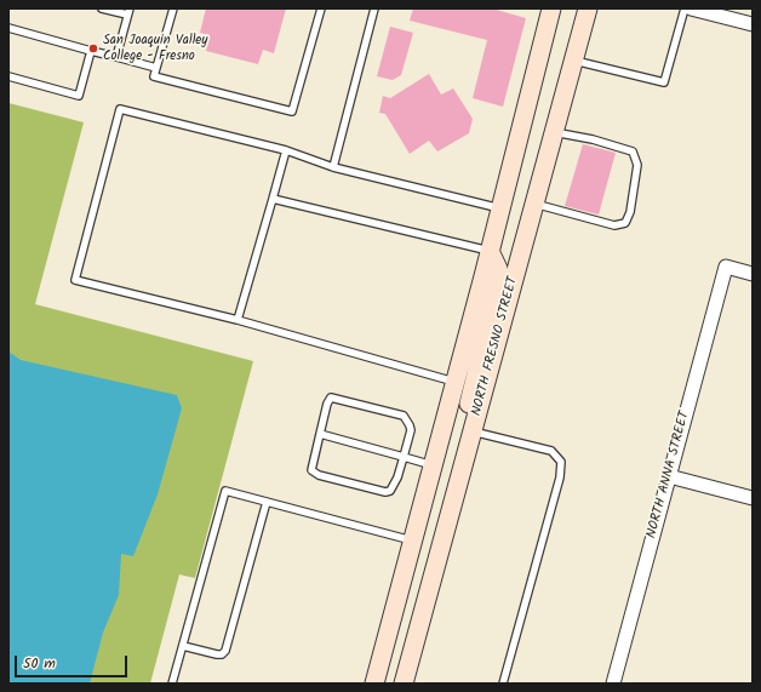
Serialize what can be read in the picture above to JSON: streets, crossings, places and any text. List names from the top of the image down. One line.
{"streets":{"main road":["NORTH FRESNO STREET"],"street":["NORTH ANNA STREET"]},"places":["San Joaquin Valley College - Fresno"],"scale_bar":"50 m"}
